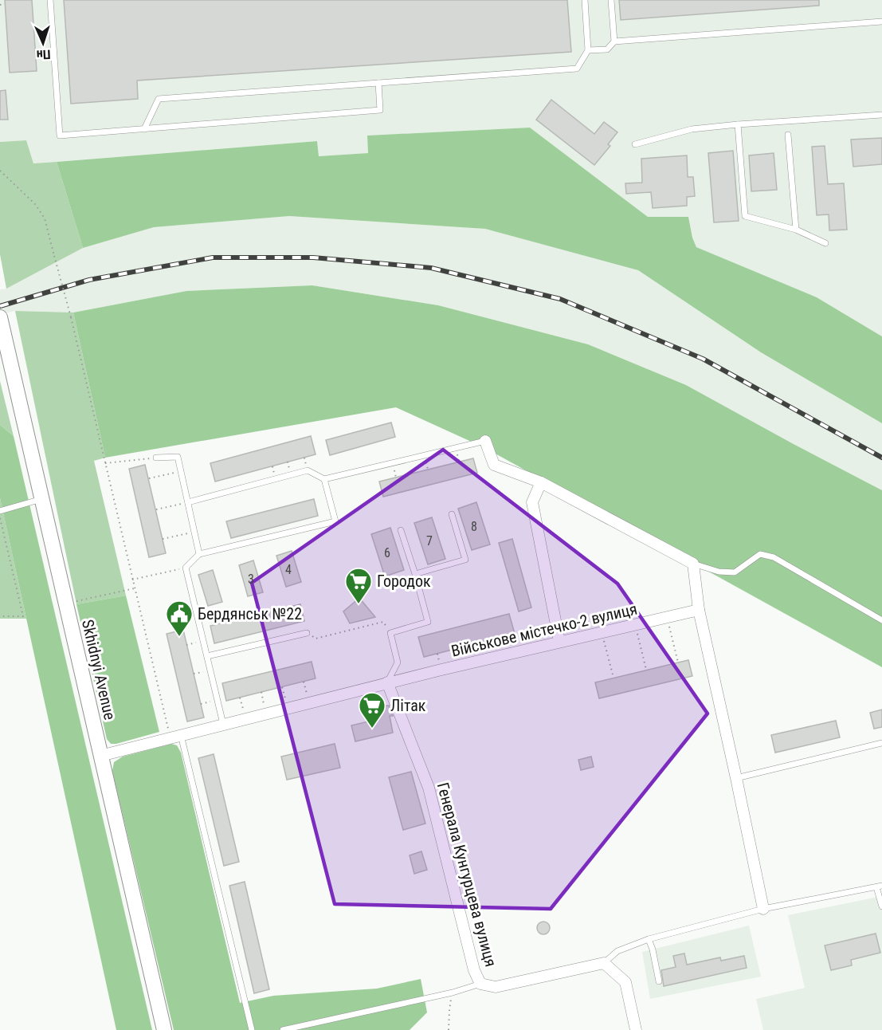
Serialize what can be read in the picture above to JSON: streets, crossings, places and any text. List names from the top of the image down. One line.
{"streets":{"main road":["Skhidnyi Avenue"],"street":["Військове містечко-2 вулиця","Генерала Кунгурцева вулиця"]},"crossings":[["Військове містечко-2 вулиця","Skhidnyi Avenue"],["Військове містечко-2 вулиця","Генерала Кунгурцева вулиця"]],"places":{"supermarket":["Городок","Літак"],"public building":["Бердянськ №22"]},"house_numbers":["8","7","6","4","3"],"north":"bottom"}
